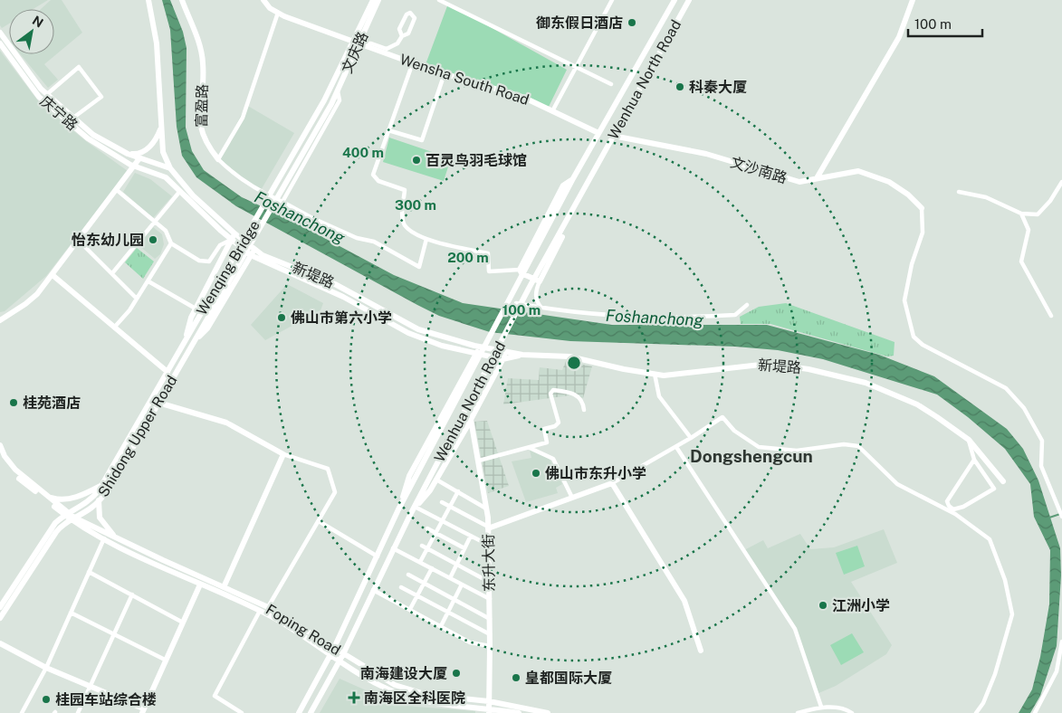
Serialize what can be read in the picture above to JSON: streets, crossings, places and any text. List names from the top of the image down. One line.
{"streets":{"main road":["文庆路","Wensha South Road","Wenhua North Road","富盈路","庆宁路","文沙南路","Wenqing Bridge","新堤路","Shidong Upper Road","东升大街","Foping Road"]},"crossings":[["文庆路","Wensha South Road"],["文庆路","Wenqing Bridge"],["Wensha South Road","Wenhua North Road"],["Wensha South Road","Wenqing Bridge"],["Wenhua North Road","文沙南路"],["Wenhua North Road","Foping Road"],["庆宁路","新堤路"],["Wenqing Bridge","Shidong Upper Road"],["Shidong Upper Road","Foping Road"],["东升大街","Foping Road"]],"districts":["Dongshengcun"],"water":["Foshanchong"],"places":{"other":["御东假日酒店","科秦大厦","百灵鸟羽毛球馆","怡东幼儿园","佛山市第六小学","桂苑酒店","佛山市东升小学","江洲小学","南海建设大厦","皇都国际大厦","桂园车站综合楼"],"health":["南海区全科医院"]},"scale_bar":"100 m","north":"top right","rings":["400 m","300 m","200 m","100 m"]}
